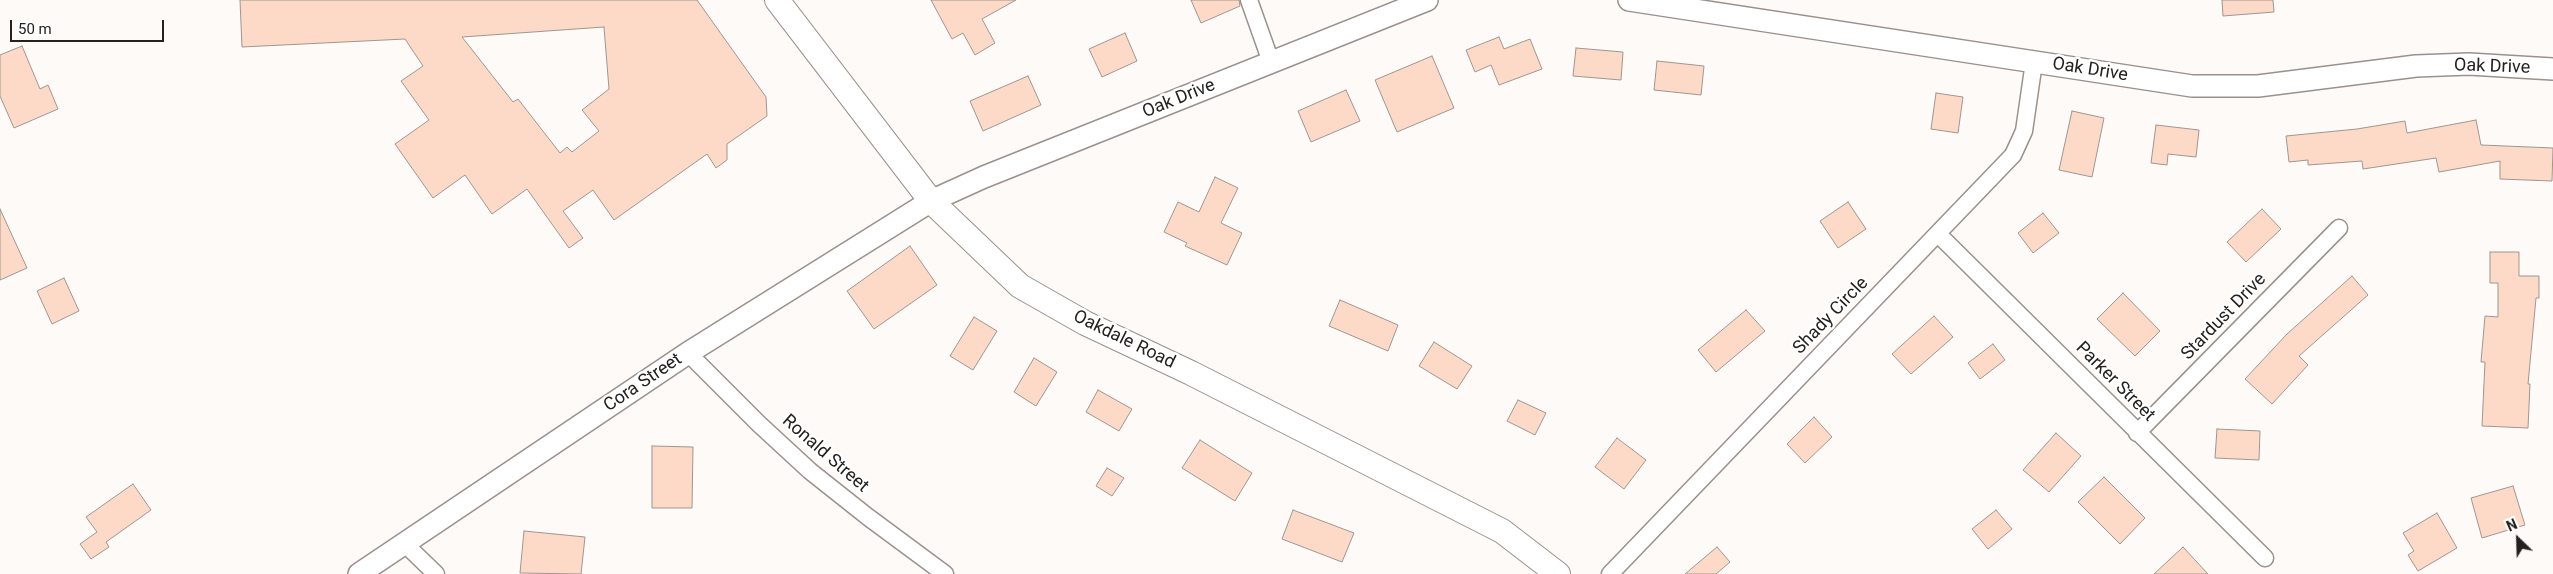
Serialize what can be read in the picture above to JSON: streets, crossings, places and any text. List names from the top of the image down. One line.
{"streets":{"main road":["Oakdale Road"],"street":["Oak Drive","Shady Circle","Stardust Drive","Parker Street","Cora Street","Ronald Street"]},"crossings":[["Oak Drive","Shady Circle"],["Oak Drive","Oakdale Road"],["Oak Drive","Cora Street"],["Shady Circle","Parker Street"],["Stardust Drive","Parker Street"],["Oakdale Road","Cora Street"],["Cora Street","Ronald Street"]],"scale_bar":"50 m","north":"top left"}
